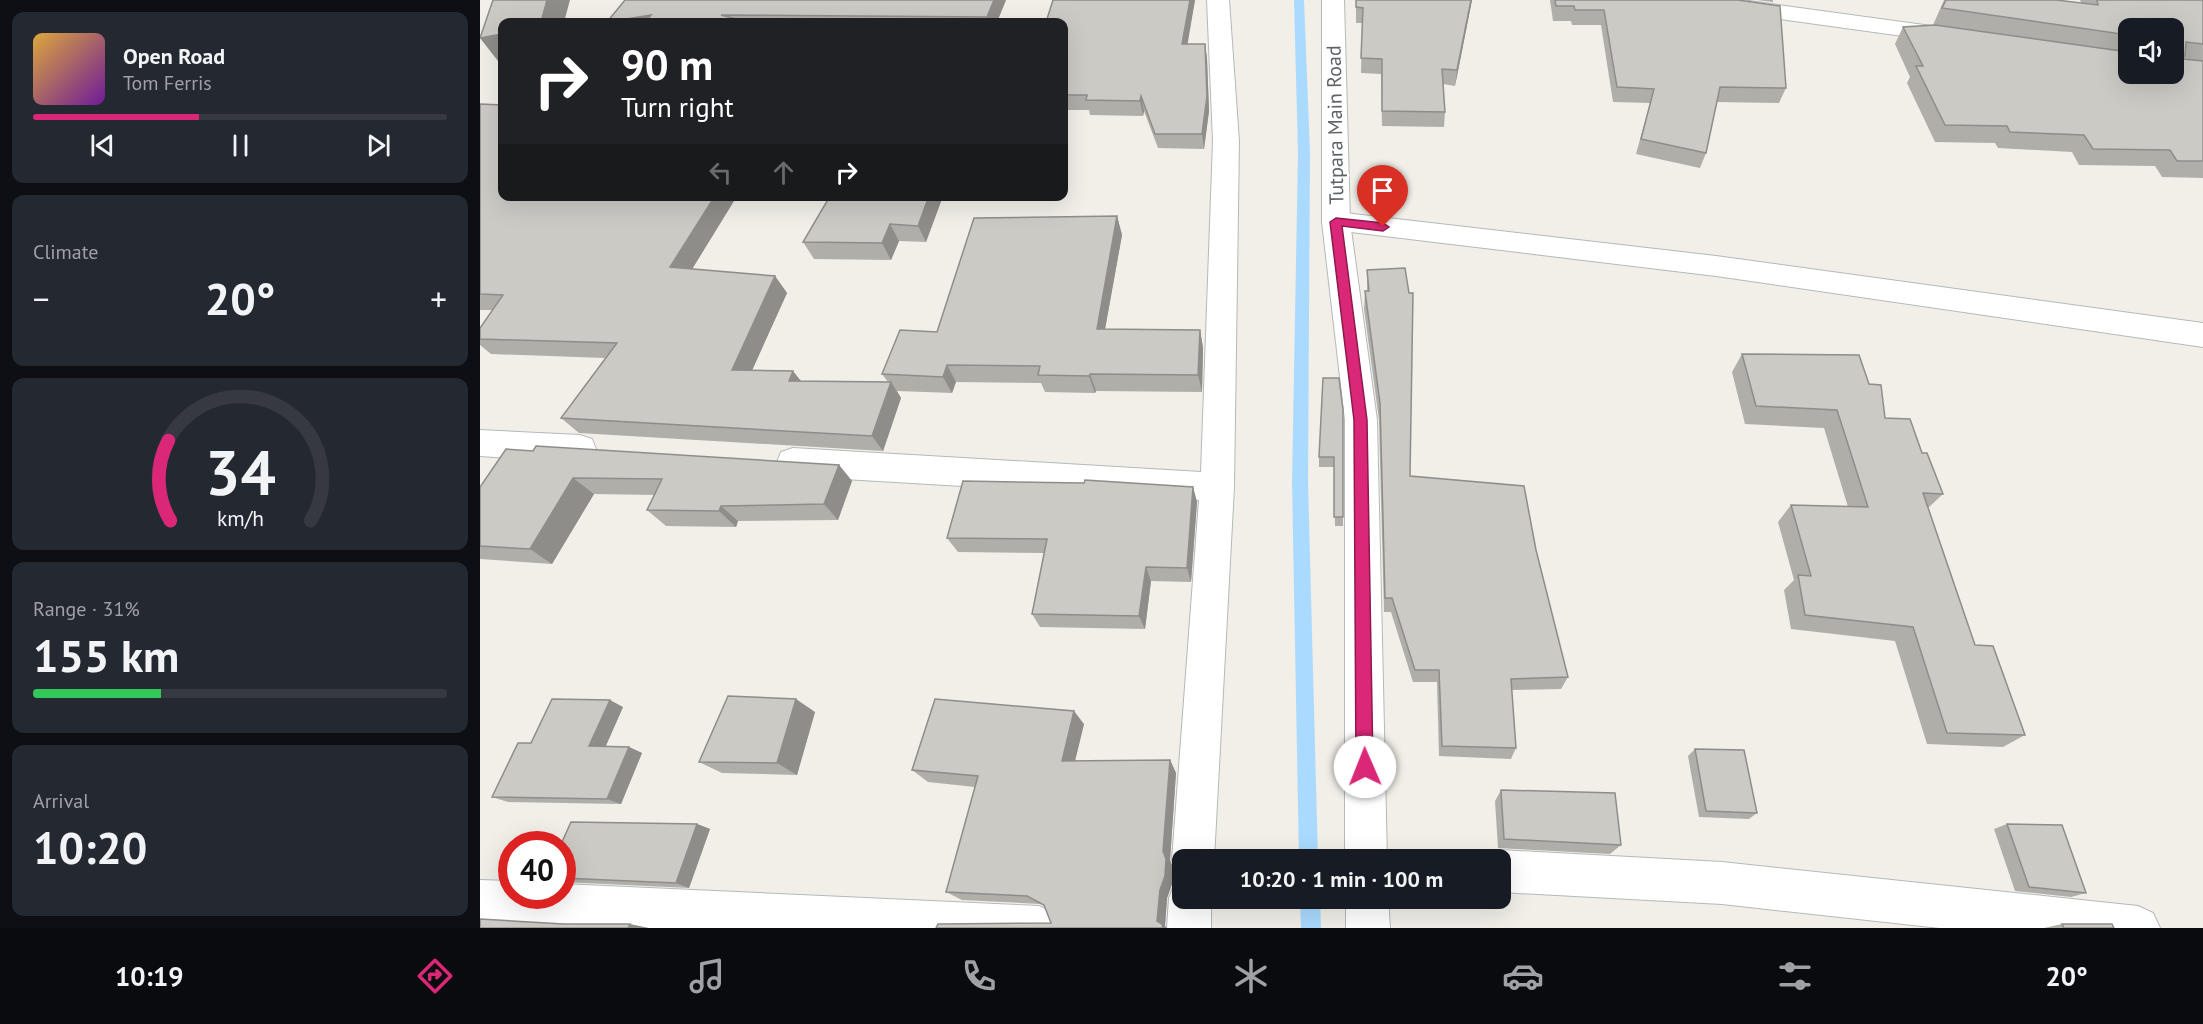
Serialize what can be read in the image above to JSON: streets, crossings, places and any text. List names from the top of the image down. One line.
{"streets":{"street":["Tutpara Main Road"]},"page":{"turn":["90 m","Turn right"],"song":["Open Road","Tom Ferris"],"tile":["Climate",["Range · 31%","155 km"],["Arrival","10:20"]],"heat":["−","20°","+"],"limit":"40","trip":"10:20 · 1 min · 100 m","tabs":["10:19","20°"],"gauge":["34","km/h"]}}
